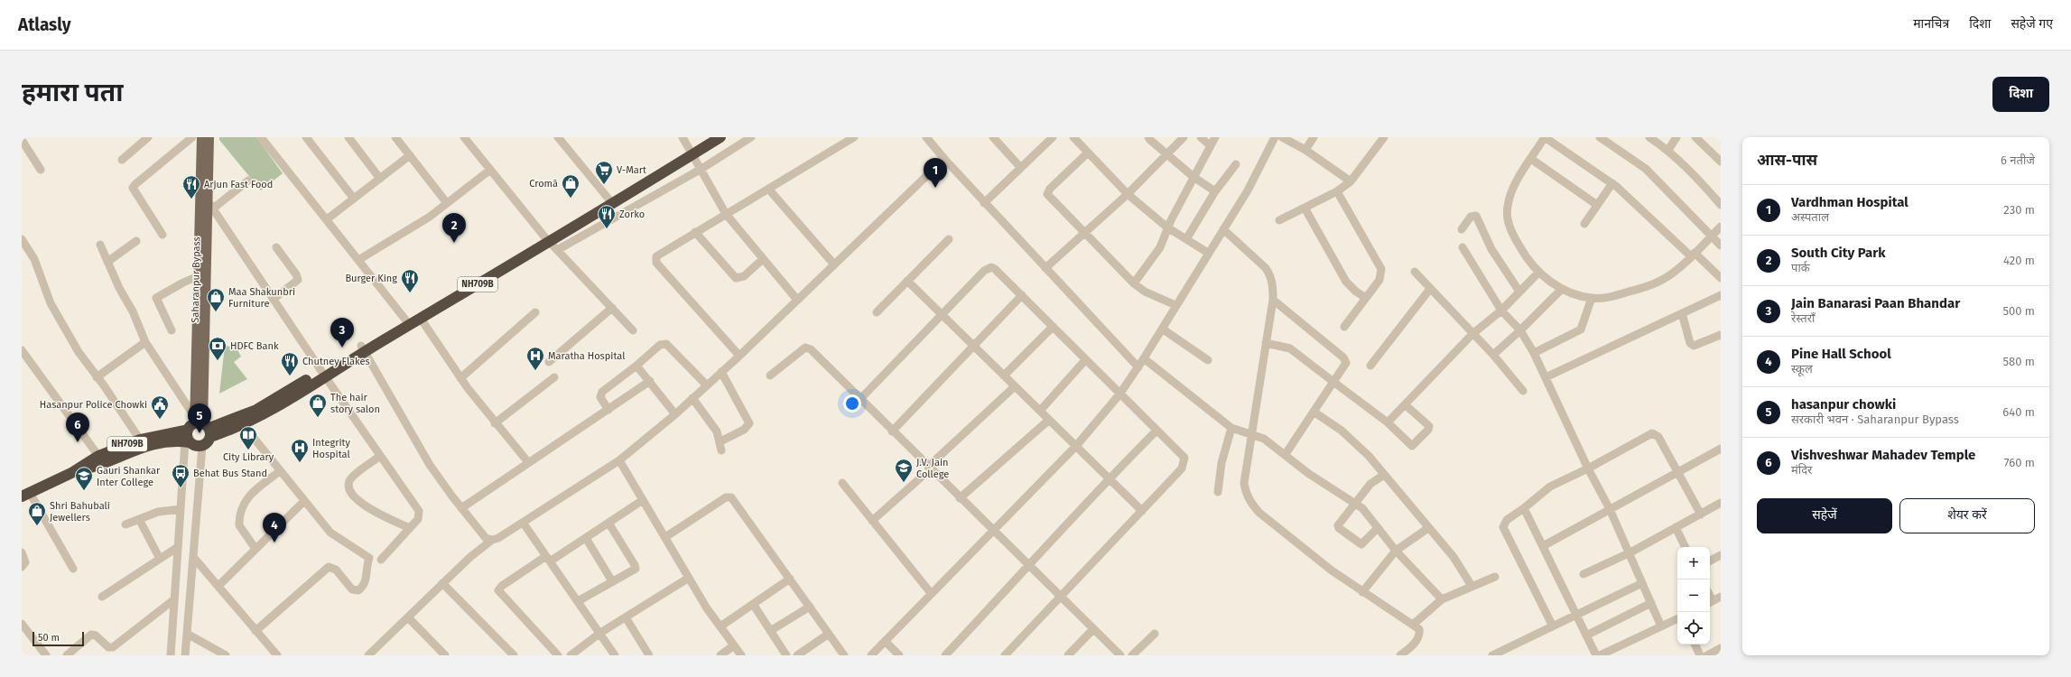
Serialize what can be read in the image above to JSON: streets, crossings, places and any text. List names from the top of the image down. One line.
{"streets":{"highway":["NH709B"],"main road":["Saharanpur Bypass"]},"crossings":[["Saharanpur Bypass","NH709B"]],"places":{"supermarket":["V-Mart"],"shop":["Cromā","Maa Shakunbri Furniture","The hair story salon","Shri Bahubali Jewellers"],"restaurant":["Arjun Fast Food","Zorko","Burger King","Chutney Flakes"],"bank":["HDFC Bank"],"hospital":["Maratha Hospital","Integrity Hospital"],"public building":["Hasanpur Police Chowki"],"library":["City Library"],"school or university":["J.V. Jain College","Gauri Shankar Inter College"],"bus stop":["Behat Bus Stand"]},"scale_bar":"50 m","page":{"header":"Atlasly","nav":["मानचित्र","दिशा","सहेजे गए"],"buttons":["दिशा",["सहेजें","शेयर करें"]],"title":"हमारा पता","heading":["आस-पास","6 नतीजे"],"pins":["1","2","3","5","6","4"],"list":[{"mark":"1","name":"Vardhman Hospital","note":"अस्पताल","value":"230 m"},{"mark":"2","name":"South City Park","note":"पार्क","value":"420 m"},{"mark":"3","name":"Jain Banarasi Paan Bhandar","note":"रेस्तराँ","value":"500 m"},{"mark":"4","name":"Pine Hall School","note":"स्कूल","value":"580 m"},{"mark":"5","name":"hasanpur chowki","note":"सरकारी भवन · Saharanpur Bypass","value":"640 m"},{"mark":"6","name":"Vishveshwar Mahadev Temple","note":"मंदिर","value":"760 m"}],"map_buttons":["+","−"],"scale":"50 m"}}
